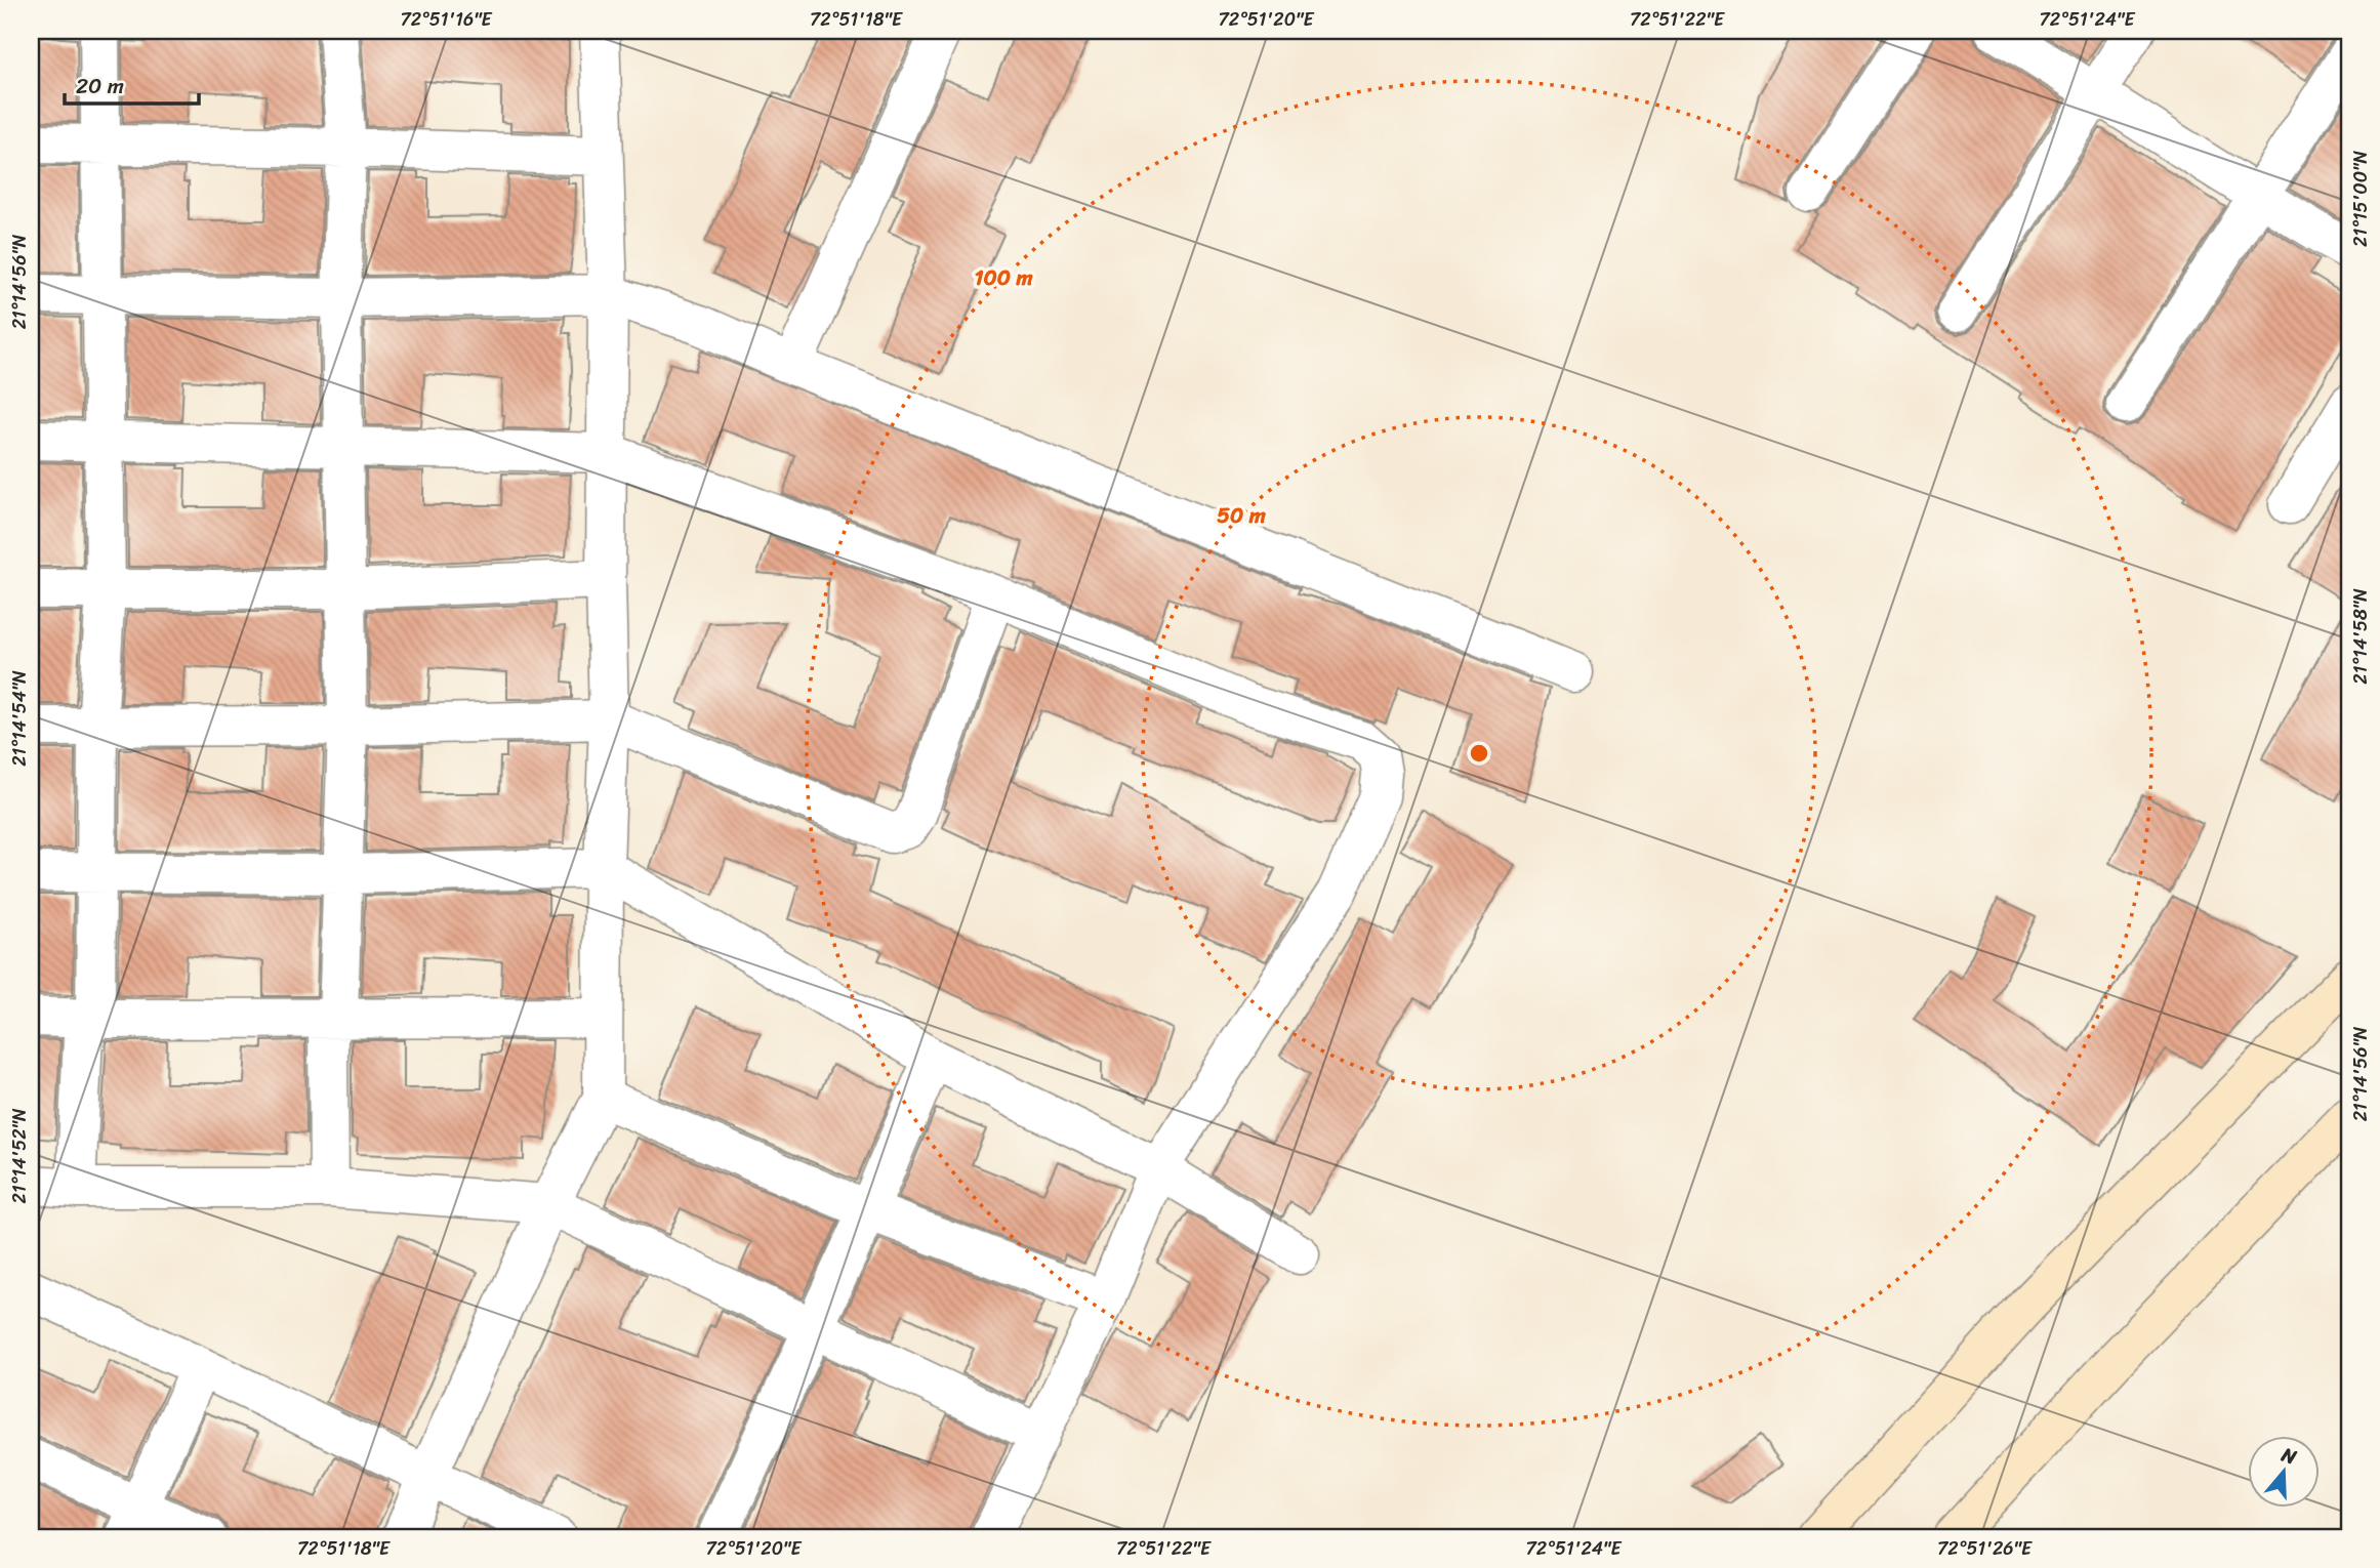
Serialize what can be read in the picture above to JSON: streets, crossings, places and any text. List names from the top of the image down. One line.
{"scale_bar":"20 m","north":"top","coordinates":["72°51'16\"E","72°51'18\"E","72°51'20\"E","72°51'22\"E","72°51'24\"E","21°15'00\"N","21°14'56\"N","21°14'58\"N","21°14'54\"N","21°14'52\"N","72°51'26\"E"],"rings":["100 m","50 m"]}
